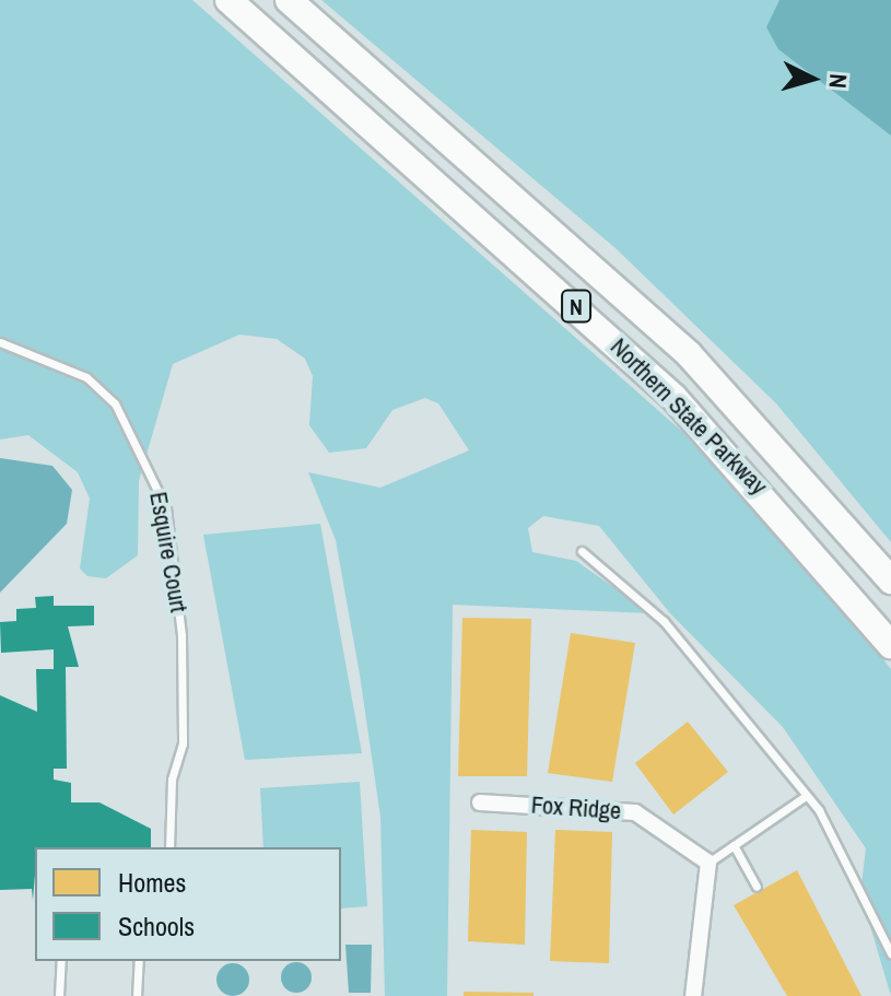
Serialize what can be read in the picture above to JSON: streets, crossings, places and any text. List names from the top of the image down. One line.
{"streets":{"highway":["N","Northern State Parkway"],"street":["Fox Ridge"],"lane":["Esquire Court"]},"legend":["Homes","Schools"],"north":"right"}
